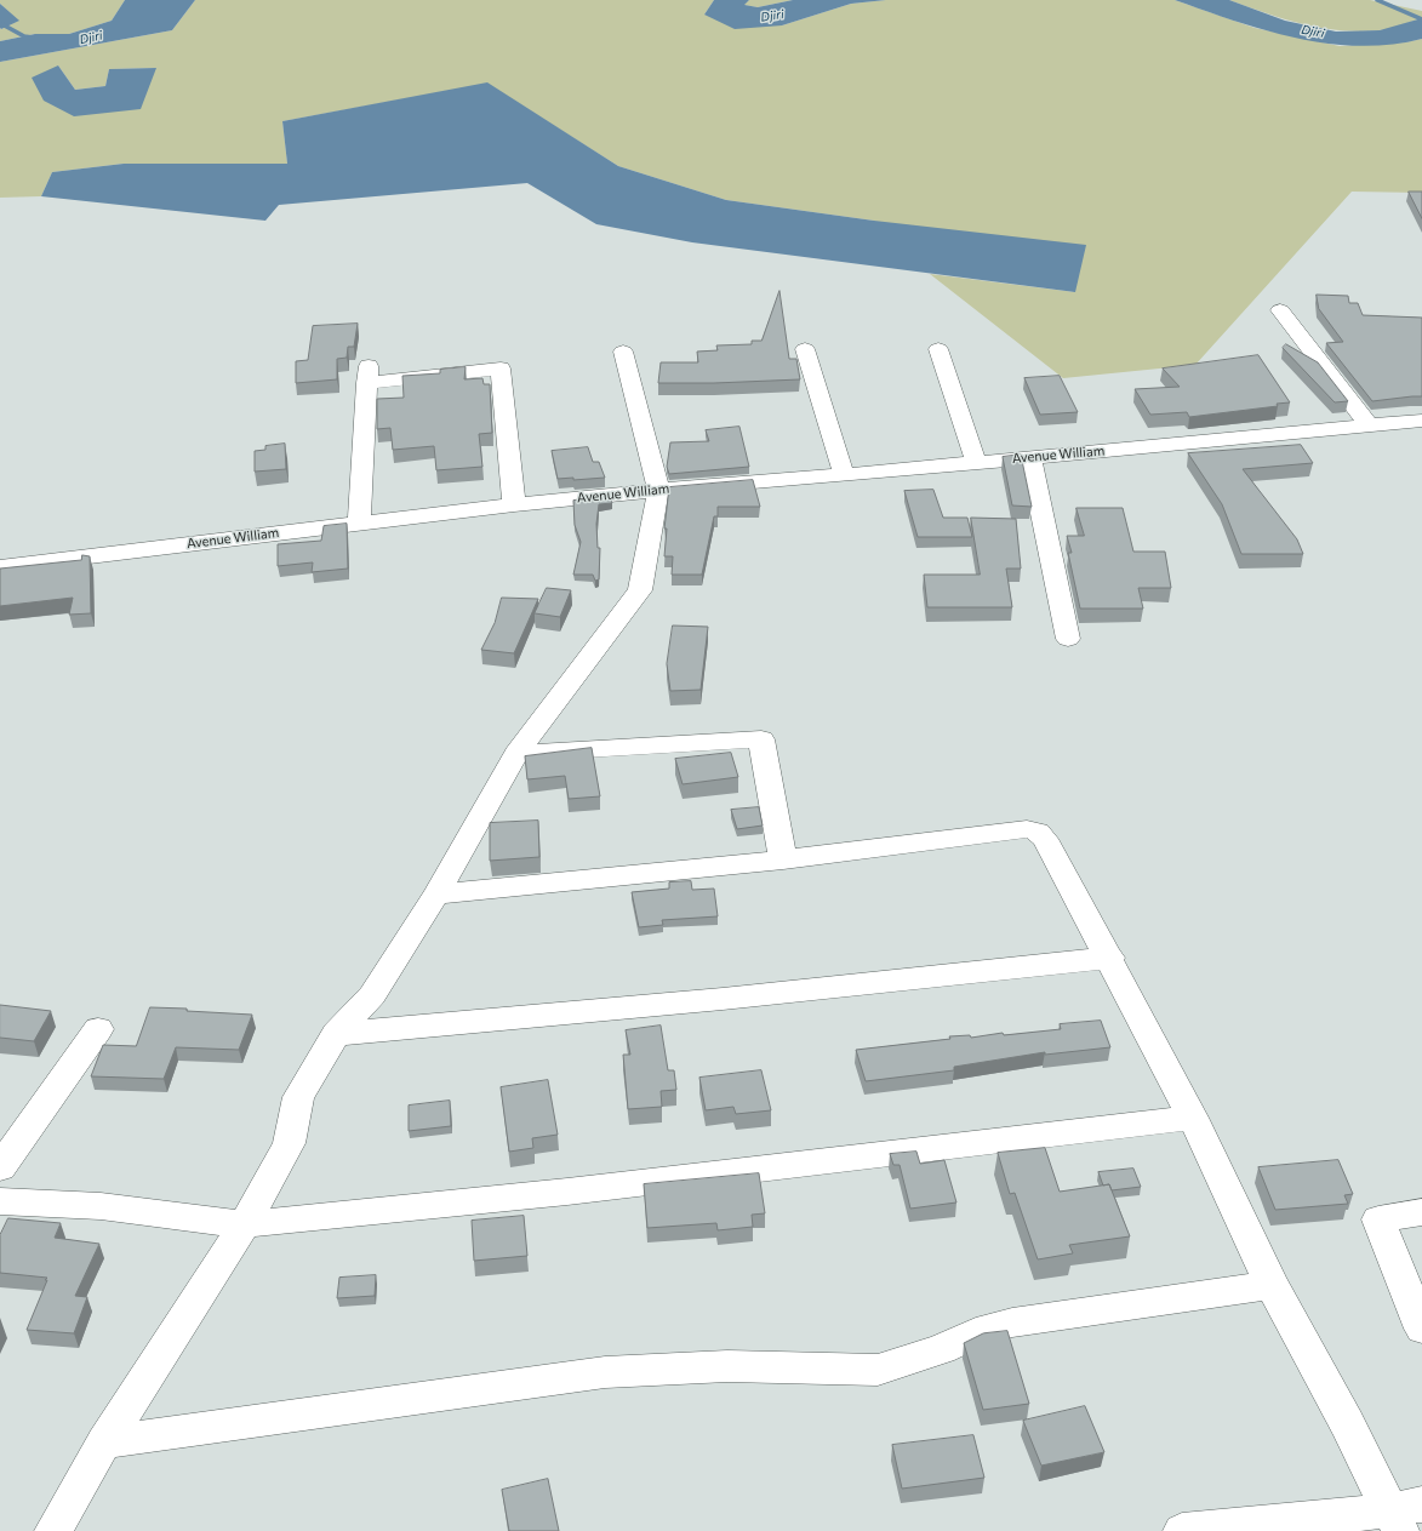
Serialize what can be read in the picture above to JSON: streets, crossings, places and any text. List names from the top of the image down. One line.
{"streets":{"street":["Avenue William"]},"water":["Djiri"]}
